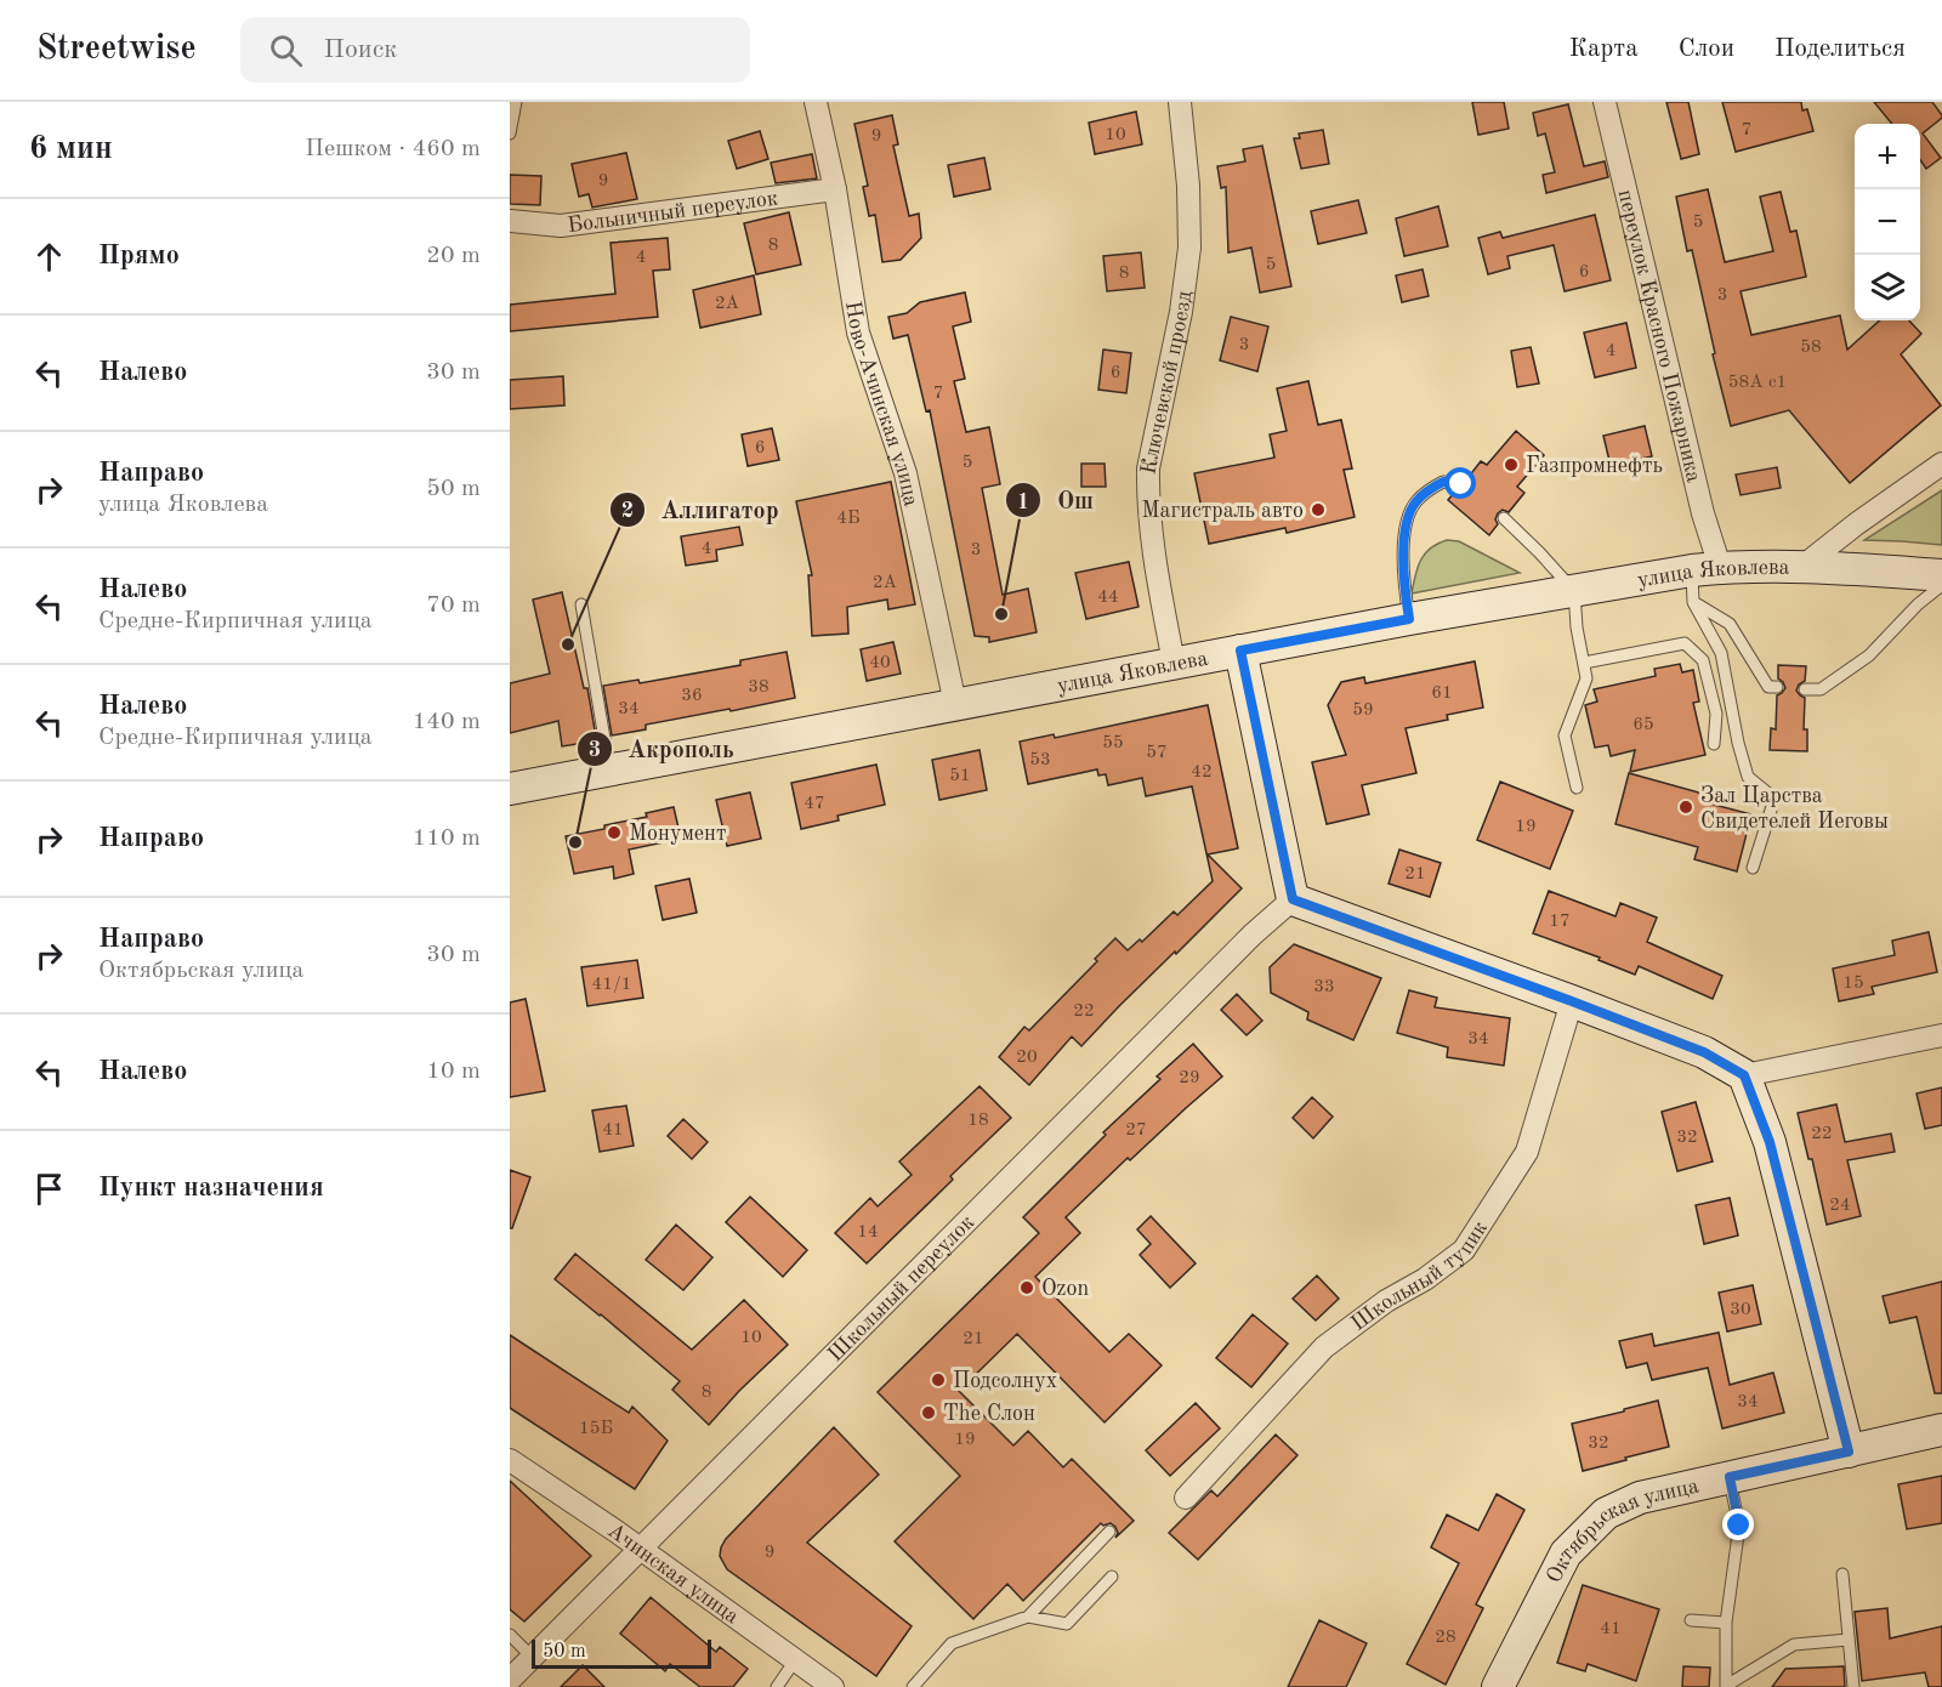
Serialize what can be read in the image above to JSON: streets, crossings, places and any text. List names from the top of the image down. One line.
{"streets":{"street":["Больничный переулок","переулок Красного Пожарника","Ключевской проезд","Ново-Ачинская улица","улица Яковлева","Школьный тупик","Школьный переулок","Октябрьская улица","Ачинская улица"]},"crossings":[["Больничный переулок","Ново-Ачинская улица"],["переулок Красного Пожарника","улица Яковлева"],["Ключевской проезд","улица Яковлева"],["Ново-Ачинская улица","улица Яковлева"],["Школьный переулок","Ачинская улица"]],"places":["Газпромнефть","Магистраль авто","Ош","Аллигатор","Зал Царства Свидетелей Иеговы","Монумент","Акрополь","Ozon","Подсолнух","The Слон"],"house_numbers":["7","10","9","9","5","8","4","5","6","8","3","2А","3","58","4","6","58А с1","7","6","5","4Б","4","3","2А","44","40","38","61","36","34","59","65","55","57","53","42","51","47","19","21","17","15","41/1","33","22","34","20","29","18","41","27","22","32","24","14","30","10","21","8","34","15Б","19","32","9","41","28"],"scale_bar":"50 m","page":{"header":"Streetwise","search":"Поиск","nav":["Карта","Слои","Поделиться"],"heading":["6 мин","Пешком · 460 m"],"map_buttons":["+","−"],"list":[["Прямо","20 m"],["Налево","30 m"],["Направо","улица Яковлева","50 m"],["Налево","Средне-Кирпичная улица","70 m"],["Налево","Средне-Кирпичная улица","140 m"],["Направо","110 m"],["Направо","Октябрьская улица","30 m"],["Налево","10 m"],"Пункт назначения"],"scale":"50 m"}}
